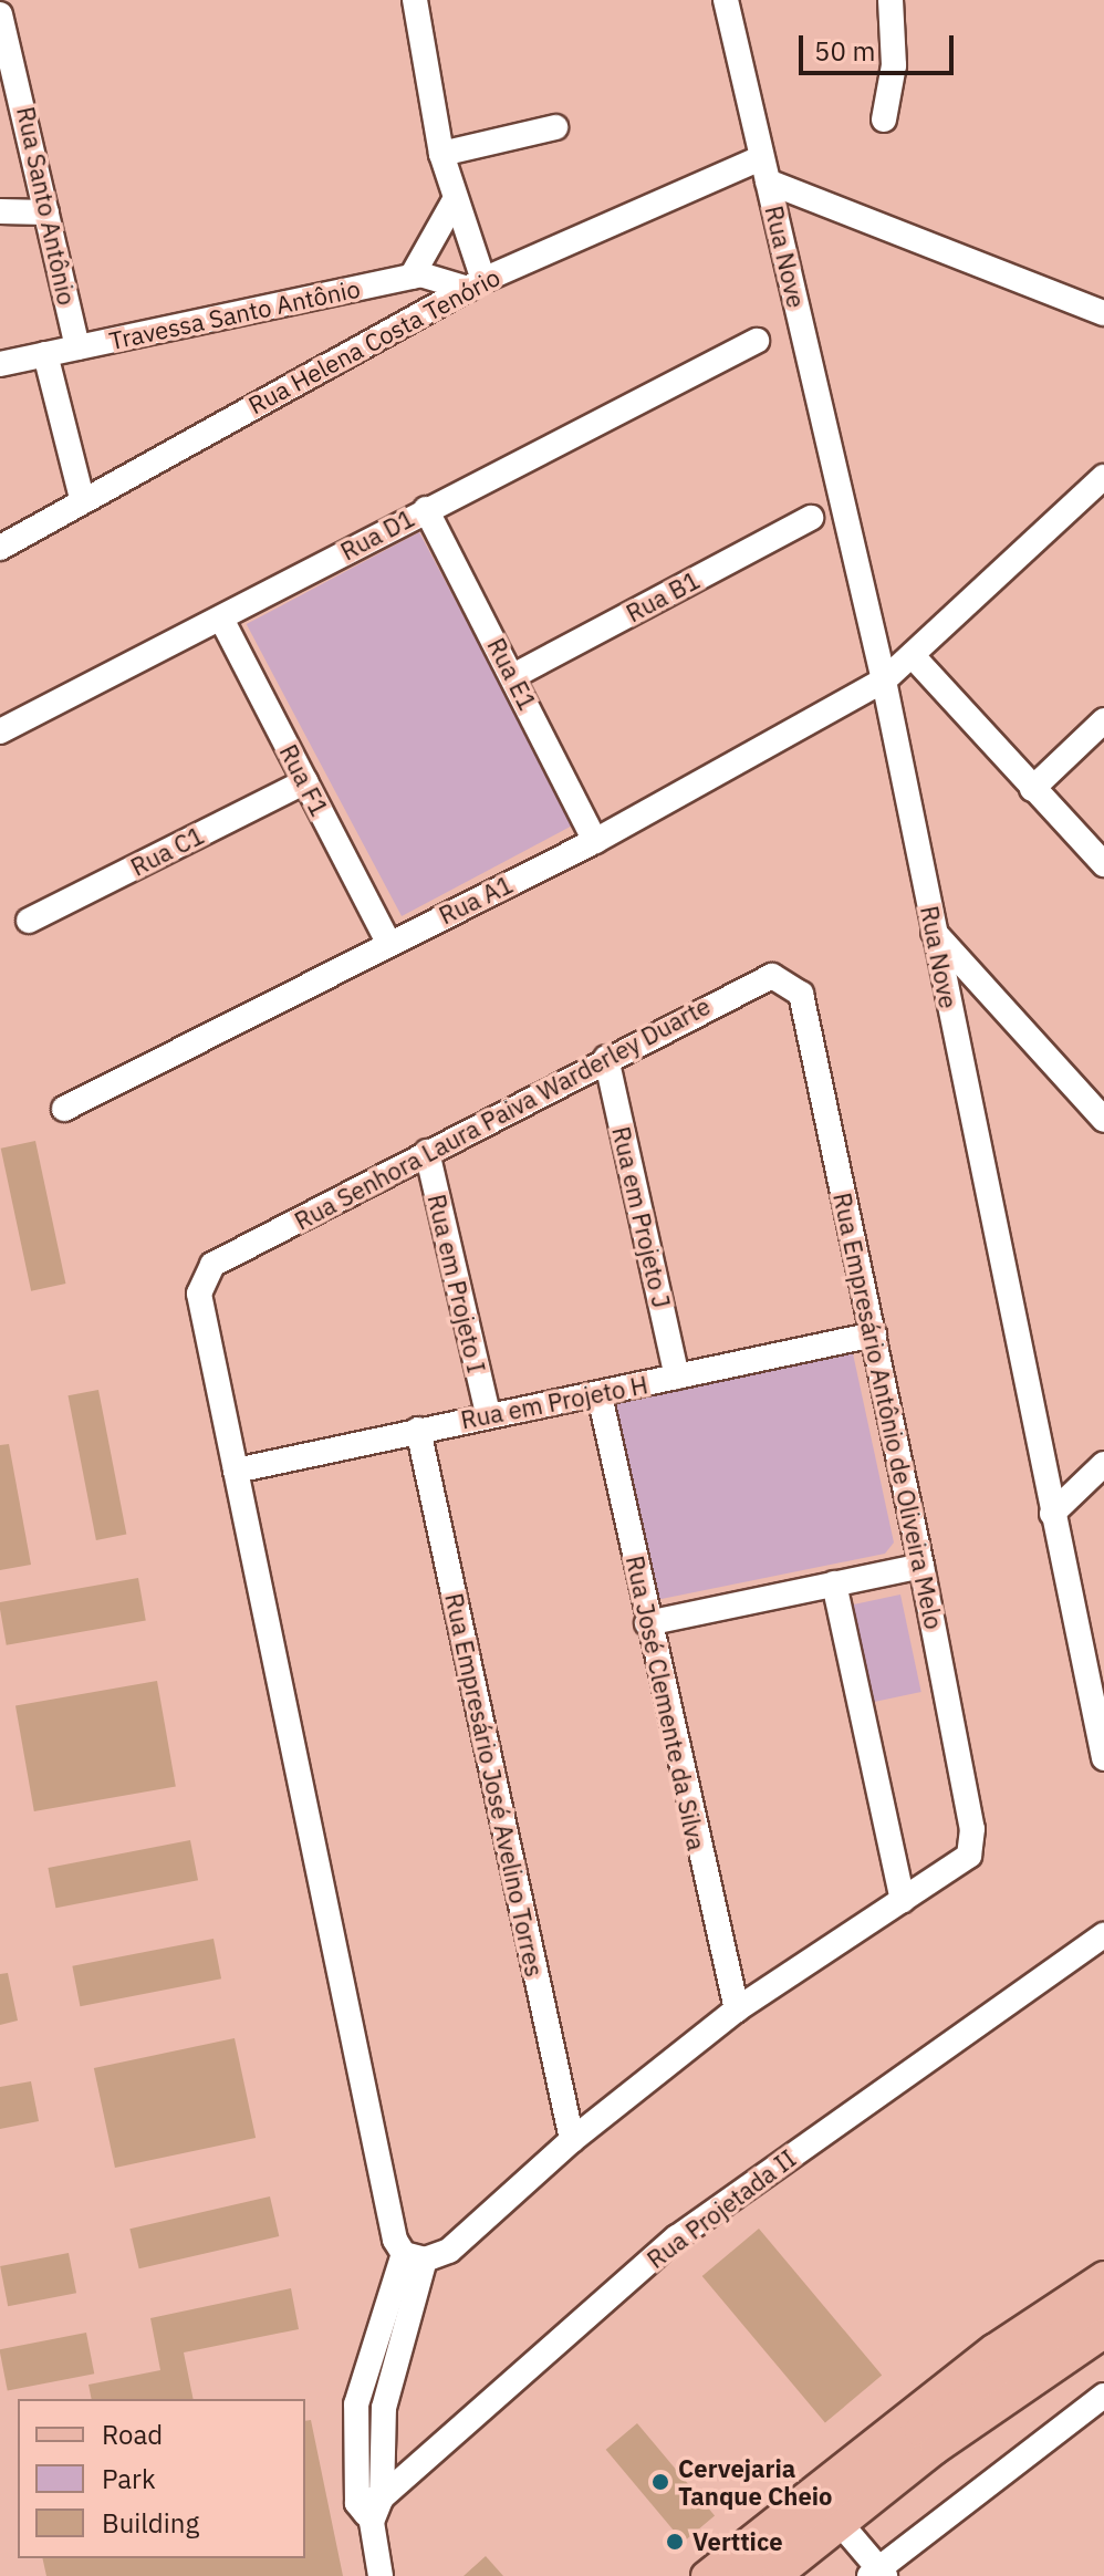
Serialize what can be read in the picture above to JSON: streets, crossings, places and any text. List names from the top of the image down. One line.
{"streets":{"street":["Rua Santo Antônio","Rua Nove","Travessa Santo Antônio","Rua Helena Costa Tenório","Rua D1","Rua B1","Rua E1","Rua F1","Rua C1","Rua A1","Rua Senhora Laura Paiva Warderley Duarte","Rua em Projeto J","Rua em Projeto I","Rua em Projeto H","Rua Empresário Antônio de Oliveira Melo","Rua José Clemente da Silva","Rua Empresário José Avelino Torres","Rua Projetada II"]},"crossings":[["Rua Santo Antônio","Travessa Santo Antônio"],["Rua Nove","Rua Helena Costa Tenório"],["Rua Nove","Rua A1"],["Travessa Santo Antônio","Rua Helena Costa Tenório"],["Rua D1","Rua E1"],["Rua D1","Rua F1"],["Rua B1","Rua E1"],["Rua E1","Rua A1"],["Rua F1","Rua C1"],["Rua F1","Rua A1"],["Rua Senhora Laura Paiva Warderley Duarte","Rua em Projeto J"],["Rua Senhora Laura Paiva Warderley Duarte","Rua em Projeto I"],["Rua Senhora Laura Paiva Warderley Duarte","Rua em Projeto H"],["Rua Senhora Laura Paiva Warderley Duarte","Rua Empresário Antônio de Oliveira Melo"],["Rua em Projeto J","Rua em Projeto H"],["Rua em Projeto I","Rua em Projeto H"],["Rua em Projeto H","Rua Empresário Antônio de Oliveira Melo"],["Rua em Projeto H","Rua José Clemente da Silva"],["Rua em Projeto H","Rua Empresário José Avelino Torres"]],"places":["Cervejaria Tanque Cheio","Verttice"],"legend":["Road","Park","Building"],"scale_bar":"50 m"}
